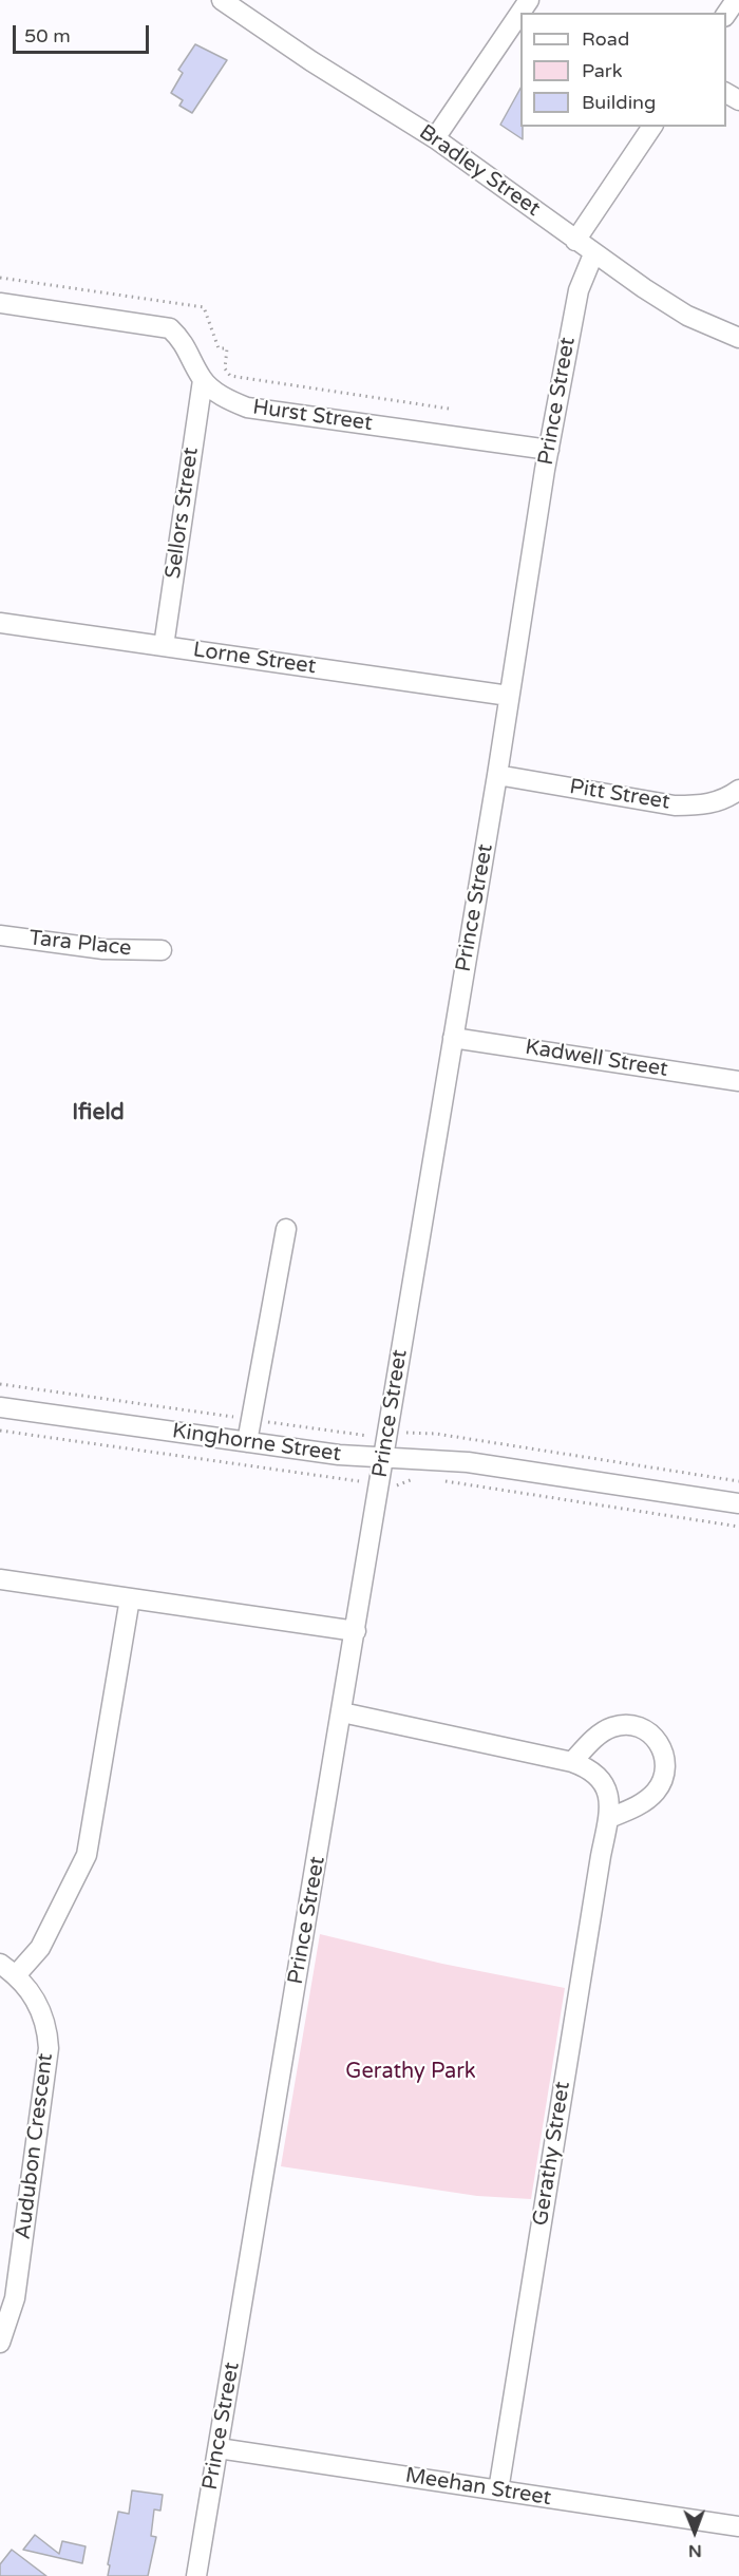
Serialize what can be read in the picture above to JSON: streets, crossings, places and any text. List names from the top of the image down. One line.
{"streets":{"street":["Bradley Street","Prince Street","Hurst Street","Sellors Street","Lorne Street","Pitt Street","Tara Place","Kadwell Street","Kinghorne Street","Audubon Crescent","Gerathy Street","Meehan Street"]},"crossings":[["Bradley Street","Prince Street"],["Prince Street","Hurst Street"],["Prince Street","Lorne Street"],["Prince Street","Pitt Street"],["Prince Street","Kadwell Street"],["Prince Street","Kinghorne Street"],["Prince Street","Gerathy Street"],["Prince Street","Meehan Street"],["Hurst Street","Sellors Street"],["Sellors Street","Lorne Street"],["Gerathy Street","Meehan Street"]],"districts":["Ifield"],"parks":["Gerathy Park"],"legend":["Road","Park","Building"],"scale_bar":"50 m","north":"bottom"}
